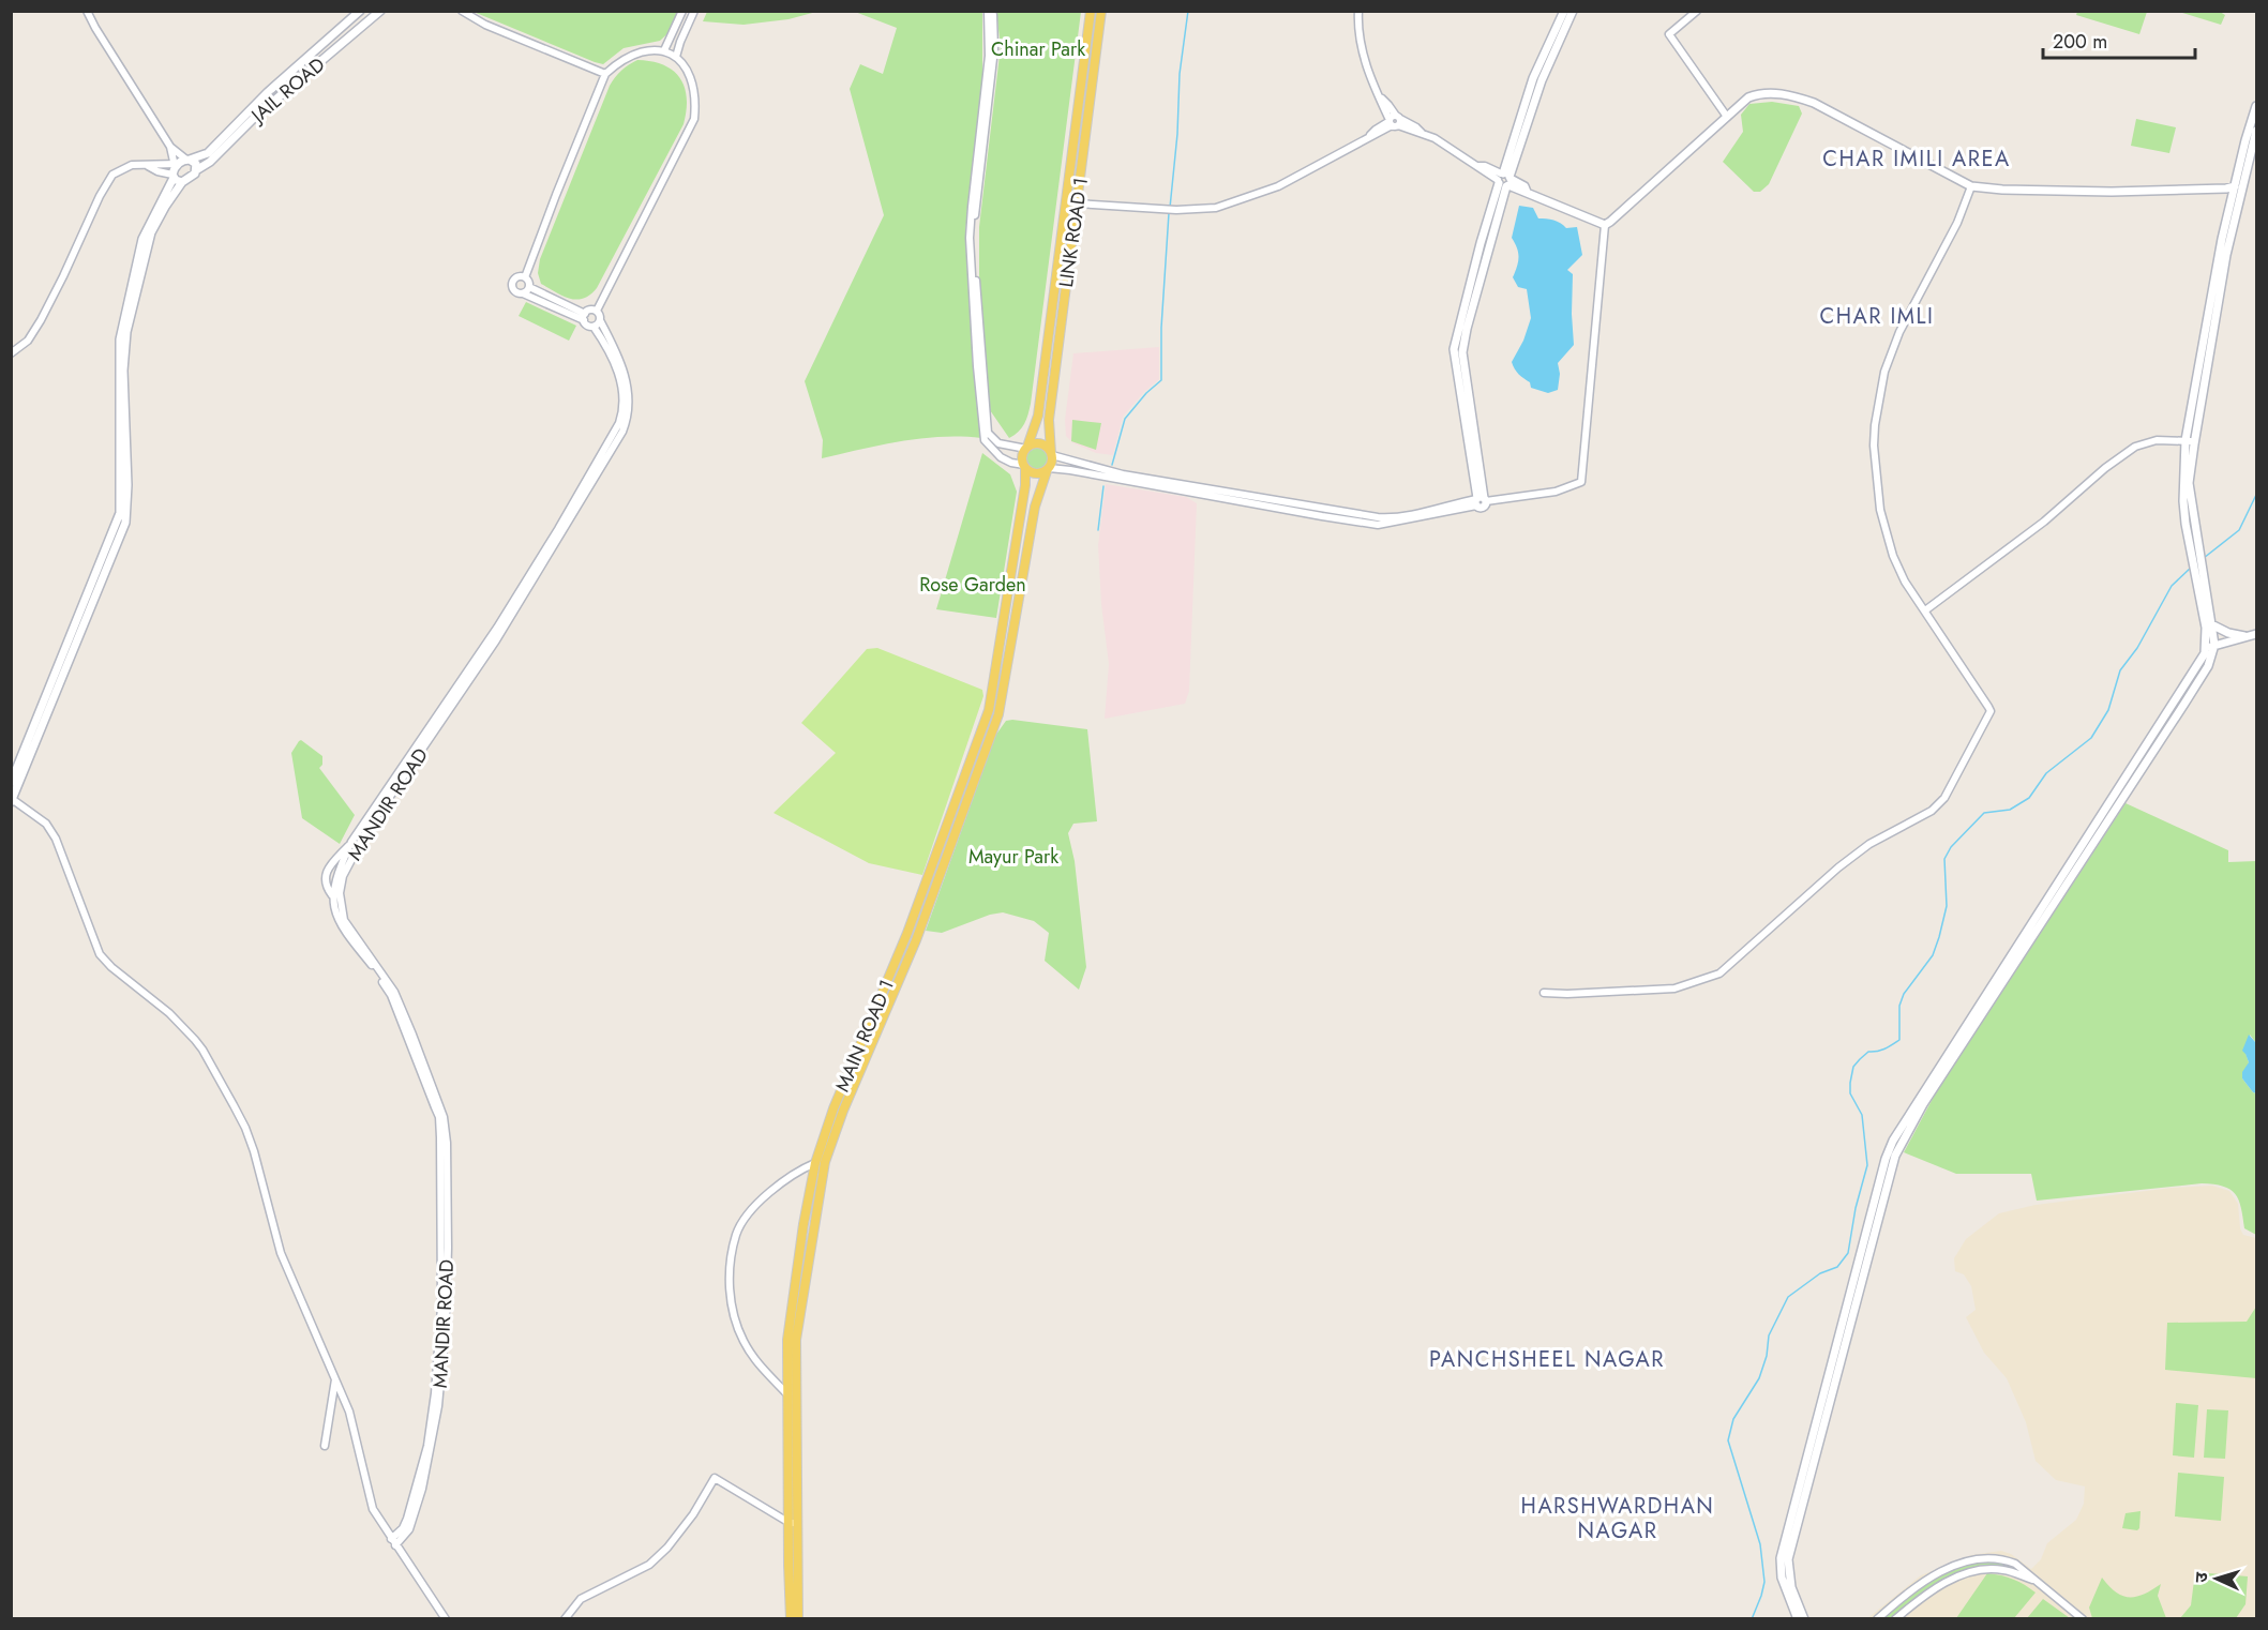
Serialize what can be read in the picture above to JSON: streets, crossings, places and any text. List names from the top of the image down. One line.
{"streets":{"main road":["JAIL ROAD","LINK ROAD 1","MAIN ROAD 1"],"street":["MANDIR ROAD"]},"crossings":[["LINK ROAD 1","MAIN ROAD 1"]],"districts":["CHAR IMILI AREA","CHAR IMLI","PANCHSHEEL NAGAR","HARSHWARDHAN NAGAR"],"parks":["Chinar Park","Rose Garden","Mayur Park"],"scale_bar":"200 m","north":"left"}
